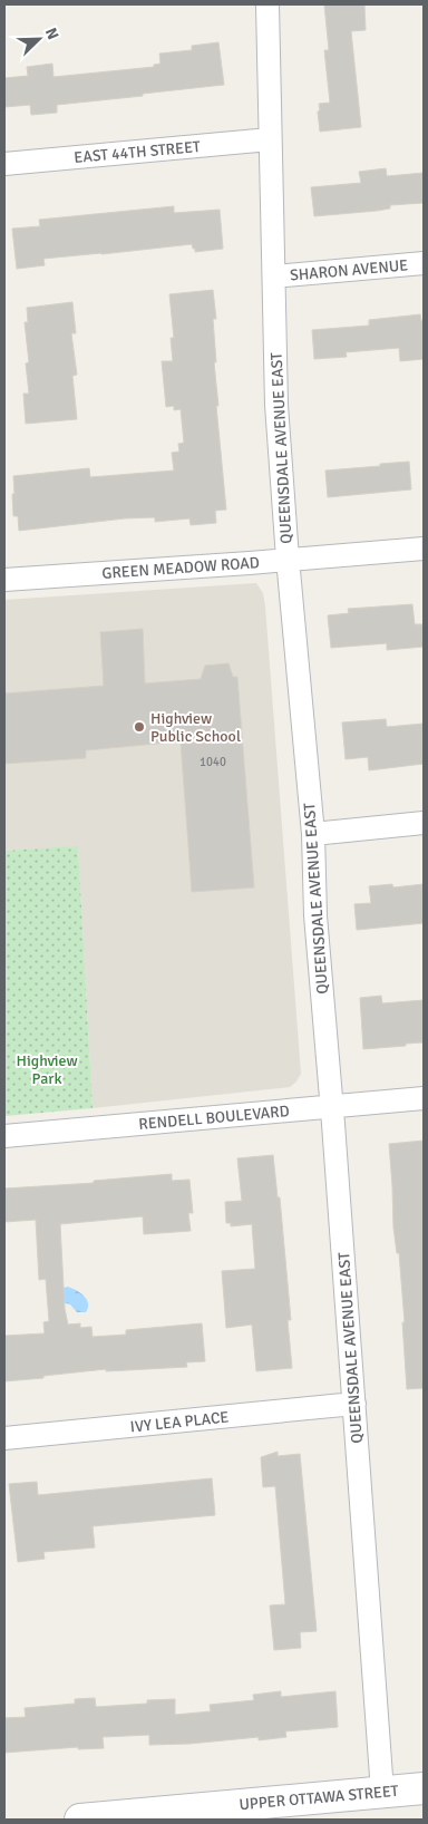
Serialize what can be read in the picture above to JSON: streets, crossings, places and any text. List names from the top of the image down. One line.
{"streets":{"main road":["UPPER OTTAWA STREET"],"street":["EAST 44TH STREET","SHARON AVENUE","QUEENSDALE AVENUE EAST","GREEN MEADOW ROAD","RENDELL BOULEVARD","IVY LEA PLACE"]},"crossings":[["EAST 44TH STREET","QUEENSDALE AVENUE EAST"],["SHARON AVENUE","QUEENSDALE AVENUE EAST"],["QUEENSDALE AVENUE EAST","GREEN MEADOW ROAD"],["QUEENSDALE AVENUE EAST","RENDELL BOULEVARD"],["QUEENSDALE AVENUE EAST","IVY LEA PLACE"],["QUEENSDALE AVENUE EAST","UPPER OTTAWA STREET"]],"parks":["Highview Park"],"places":["Highview Public School"],"house_numbers":["1040"],"north":"top right"}
